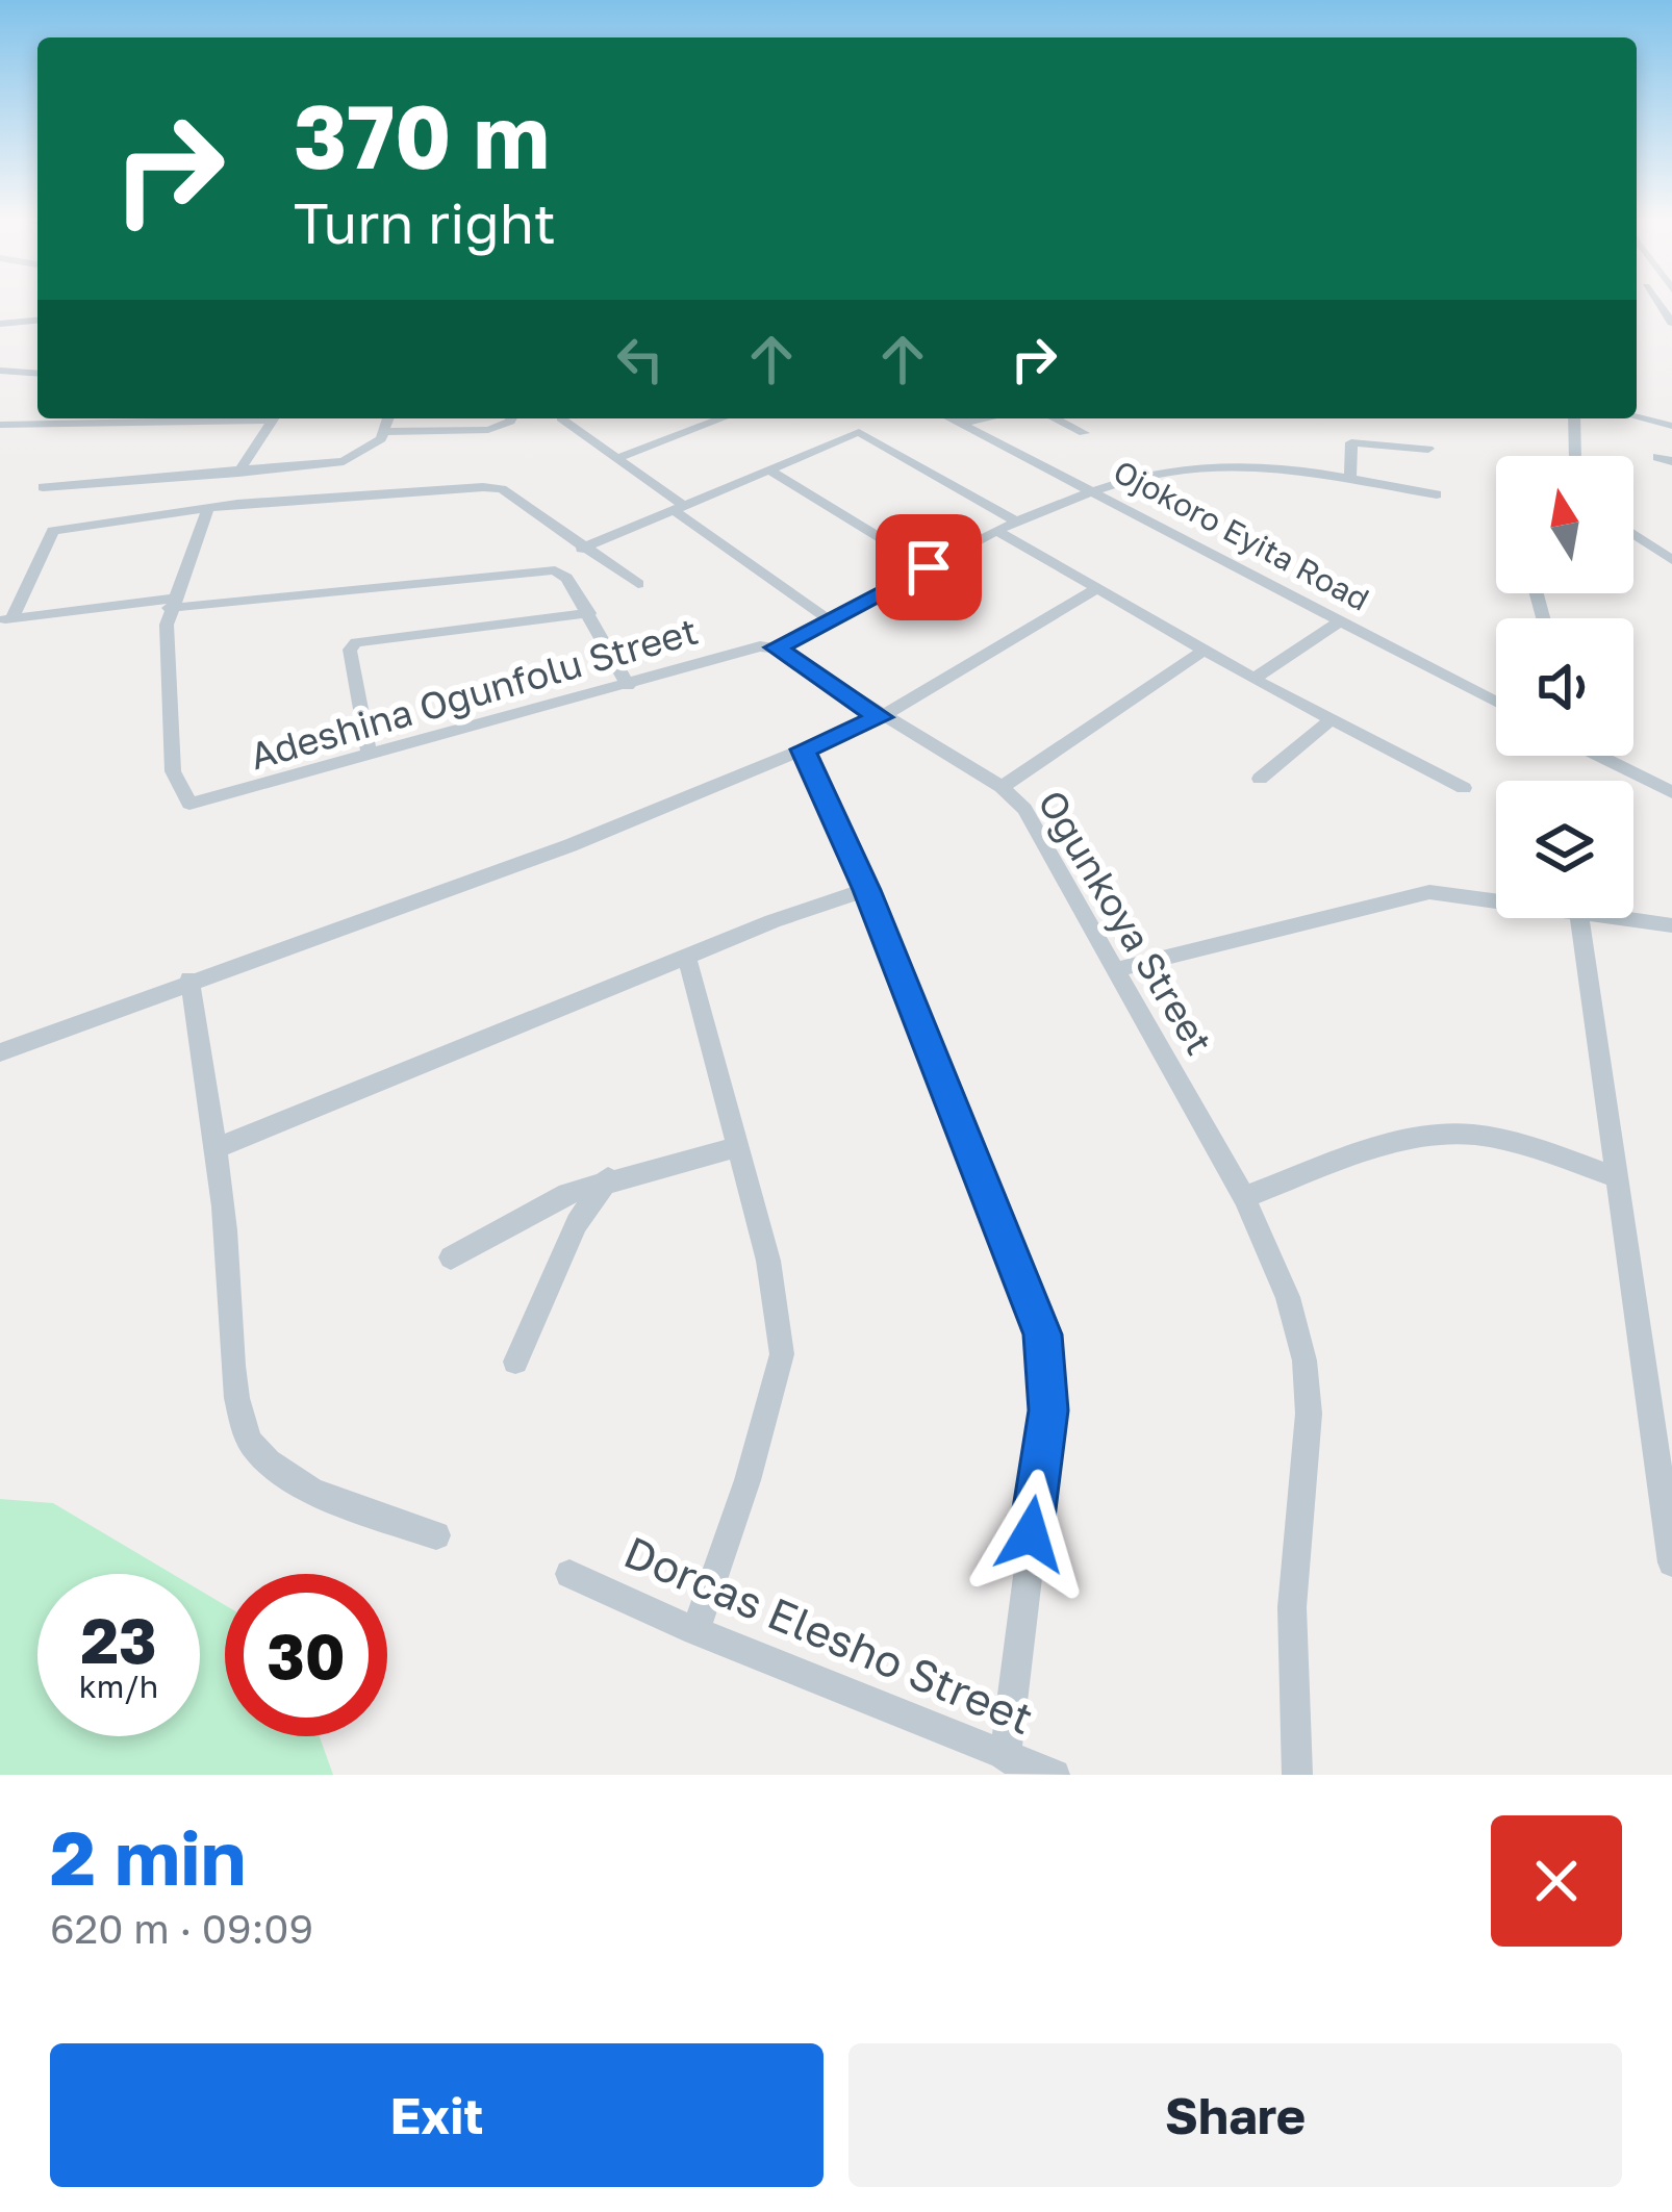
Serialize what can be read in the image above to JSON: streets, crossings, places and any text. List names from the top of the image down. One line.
{"streets":{"street":["Ojokoro Eyita Road","Adeshina Ogunfolu Street","Ogunkoya Street","Dorcas Elesho Street"]},"crossings":[["Ojokoro Eyita Road","Adeshina Ogunfolu Street"],["Adeshina Ogunfolu Street","Ogunkoya Street"]],"north":"top","page":{"turn":["370 m","Turn right"],"speed":"23 km/h","limit":"30","heading":["2 min","620 m · 09:09"],"buttons":["Exit","Share"]}}
